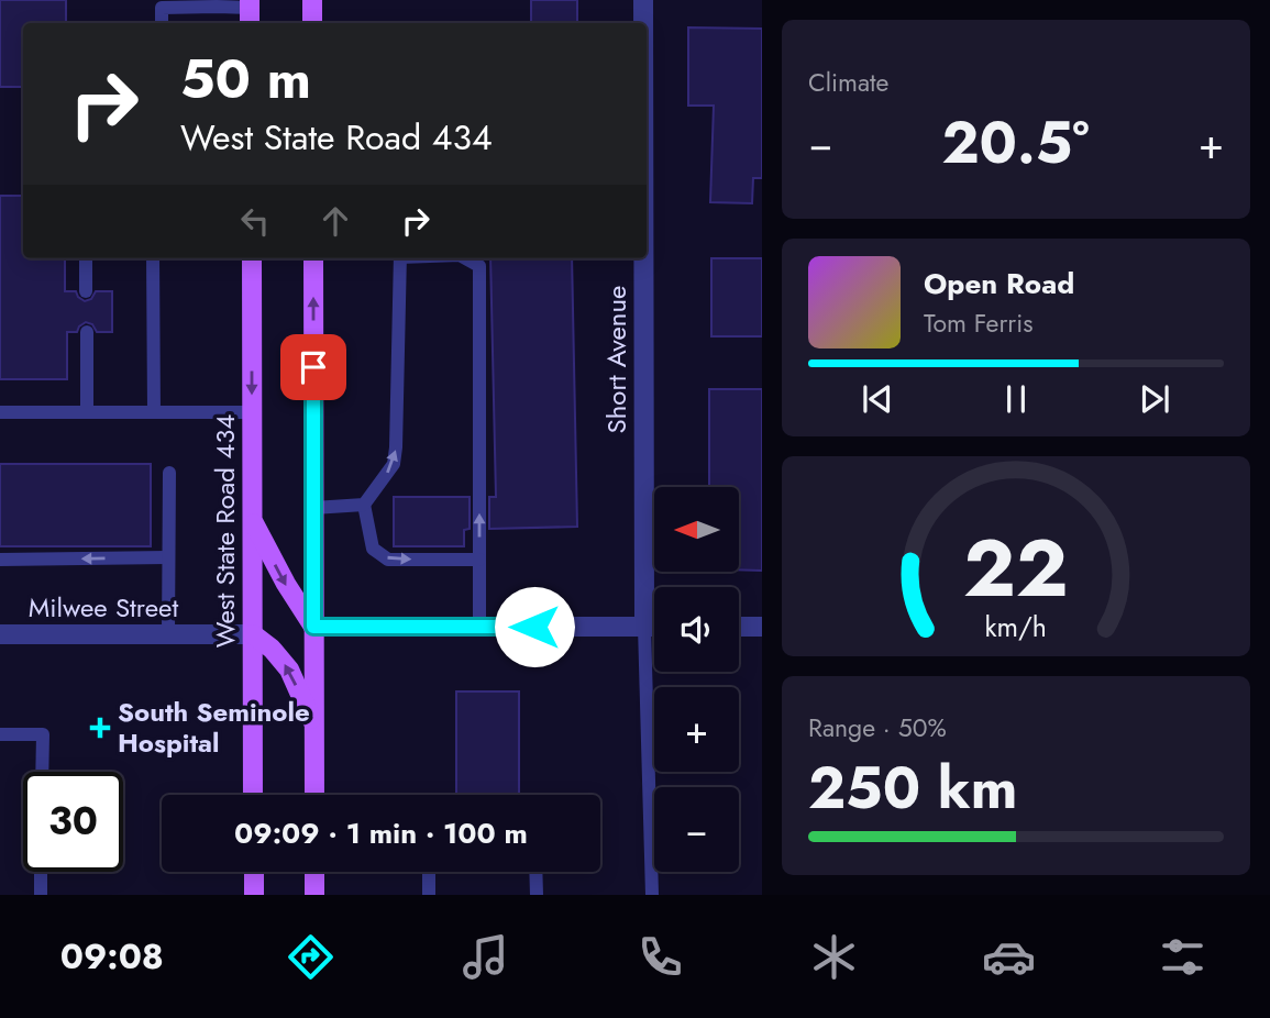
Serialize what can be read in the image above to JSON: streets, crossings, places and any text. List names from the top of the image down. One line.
{"streets":{"main road":["West State Road 434"],"street":["Short Avenue","Milwee Street"]},"crossings":[["West State Road 434","Milwee Street"]],"places":{"health":["South Seminole Hospital"]},"north":"left","page":{"tile":["Climate",["Range · 50%","250 km"]],"turn":["50 m","West State Road 434"],"heat":["−","20.5°","+"],"song":["Open Road","Tom Ferris"],"map_buttons":["+","−"],"limit":"30","trip":"09:09 · 1 min · 100 m","tabs":"09:08","gauge":["22","km/h"]}}
